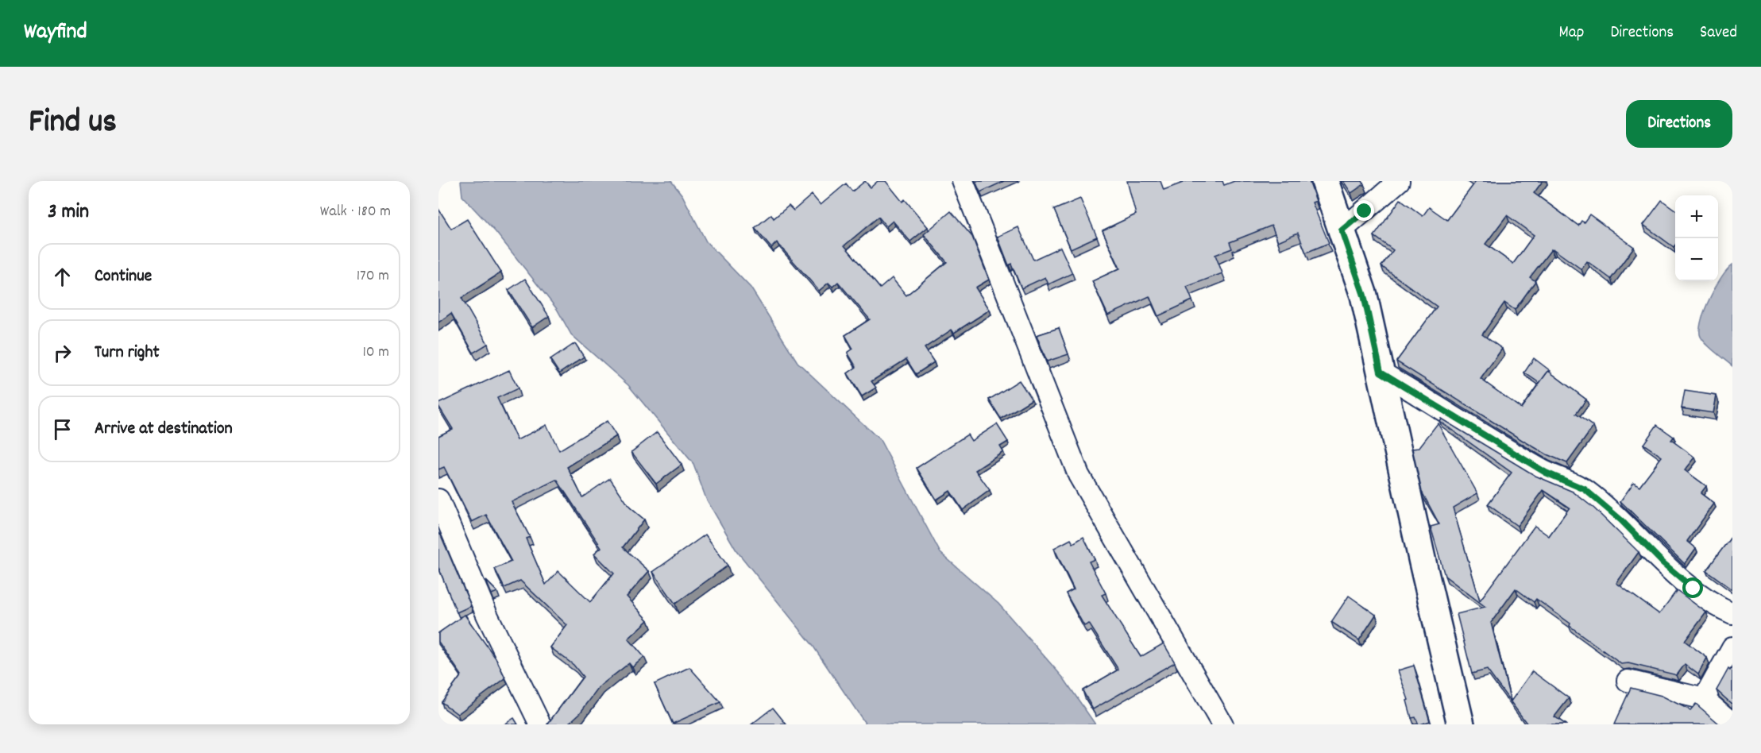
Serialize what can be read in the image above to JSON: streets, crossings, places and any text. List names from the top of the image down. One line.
{"page":{"header":"Wayfind","nav":["Map","Directions","Saved"],"title":"Find us","buttons":"Directions","heading":["3 min","Walk · 180 m"],"map_buttons":["+","−"],"list":[["Continue","170 m"],["Turn right","10 m"],"Arrive at destination"]}}
